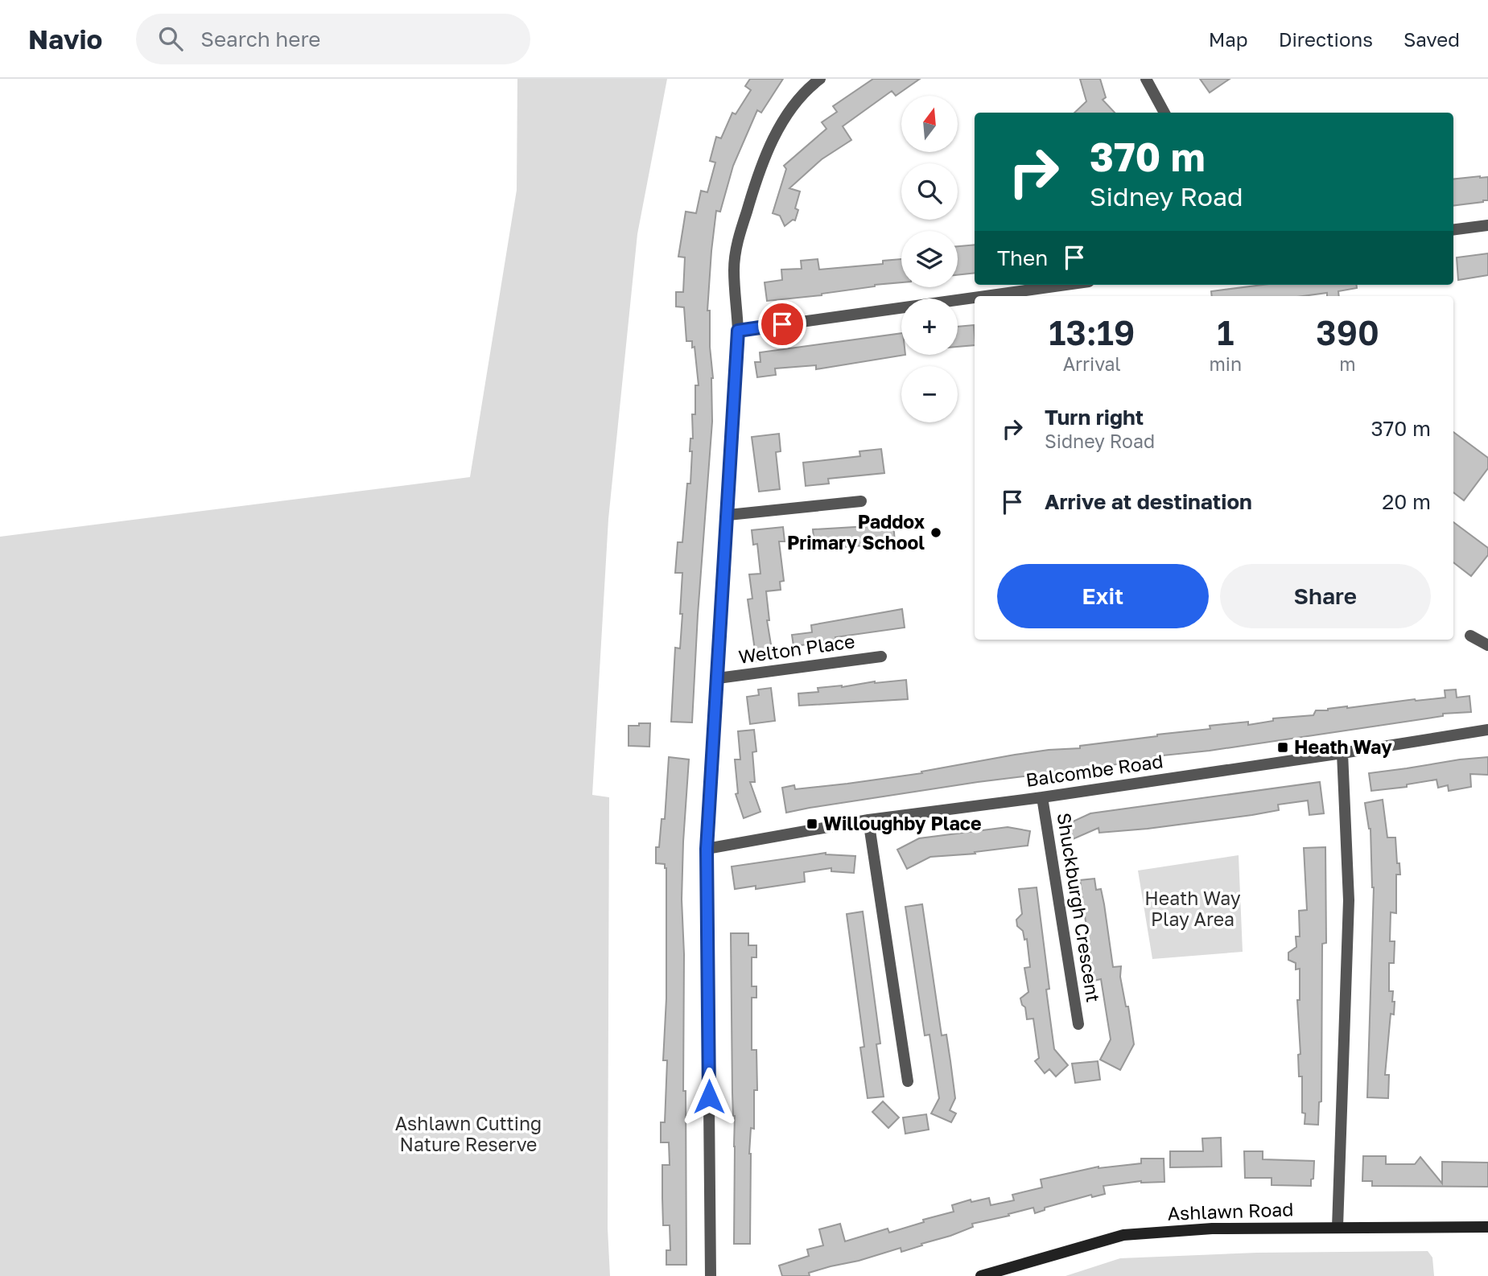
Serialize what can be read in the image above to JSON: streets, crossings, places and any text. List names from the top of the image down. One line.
{"streets":{"main road":["Ashlawn Road"],"street":["Welton Place","Balcombe Road","Shuckburgh Crescent"]},"crossings":[["Balcombe Road","Shuckburgh Crescent"]],"parks":["Heath Way Play Area","Ashlawn Cutting Nature Reserve"],"places":{"other":["Paddox Primary School"],"transit":["Heath Way","Willoughby Place"]},"north":"top","page":{"header":"Navio","search":"Search here","nav":["Map","Directions","Saved"],"map_buttons":["+","−"],"turn":["370 m","Sidney Road"],"then":"Then","eta":["13:19","Arrival","1","min","390","m"],"list":[{"name":"Turn right","note":"Sidney Road","value":"370 m"},{"name":"Arrive at destination","value":"20 m"}],"buttons":["Exit","Share"]}}
